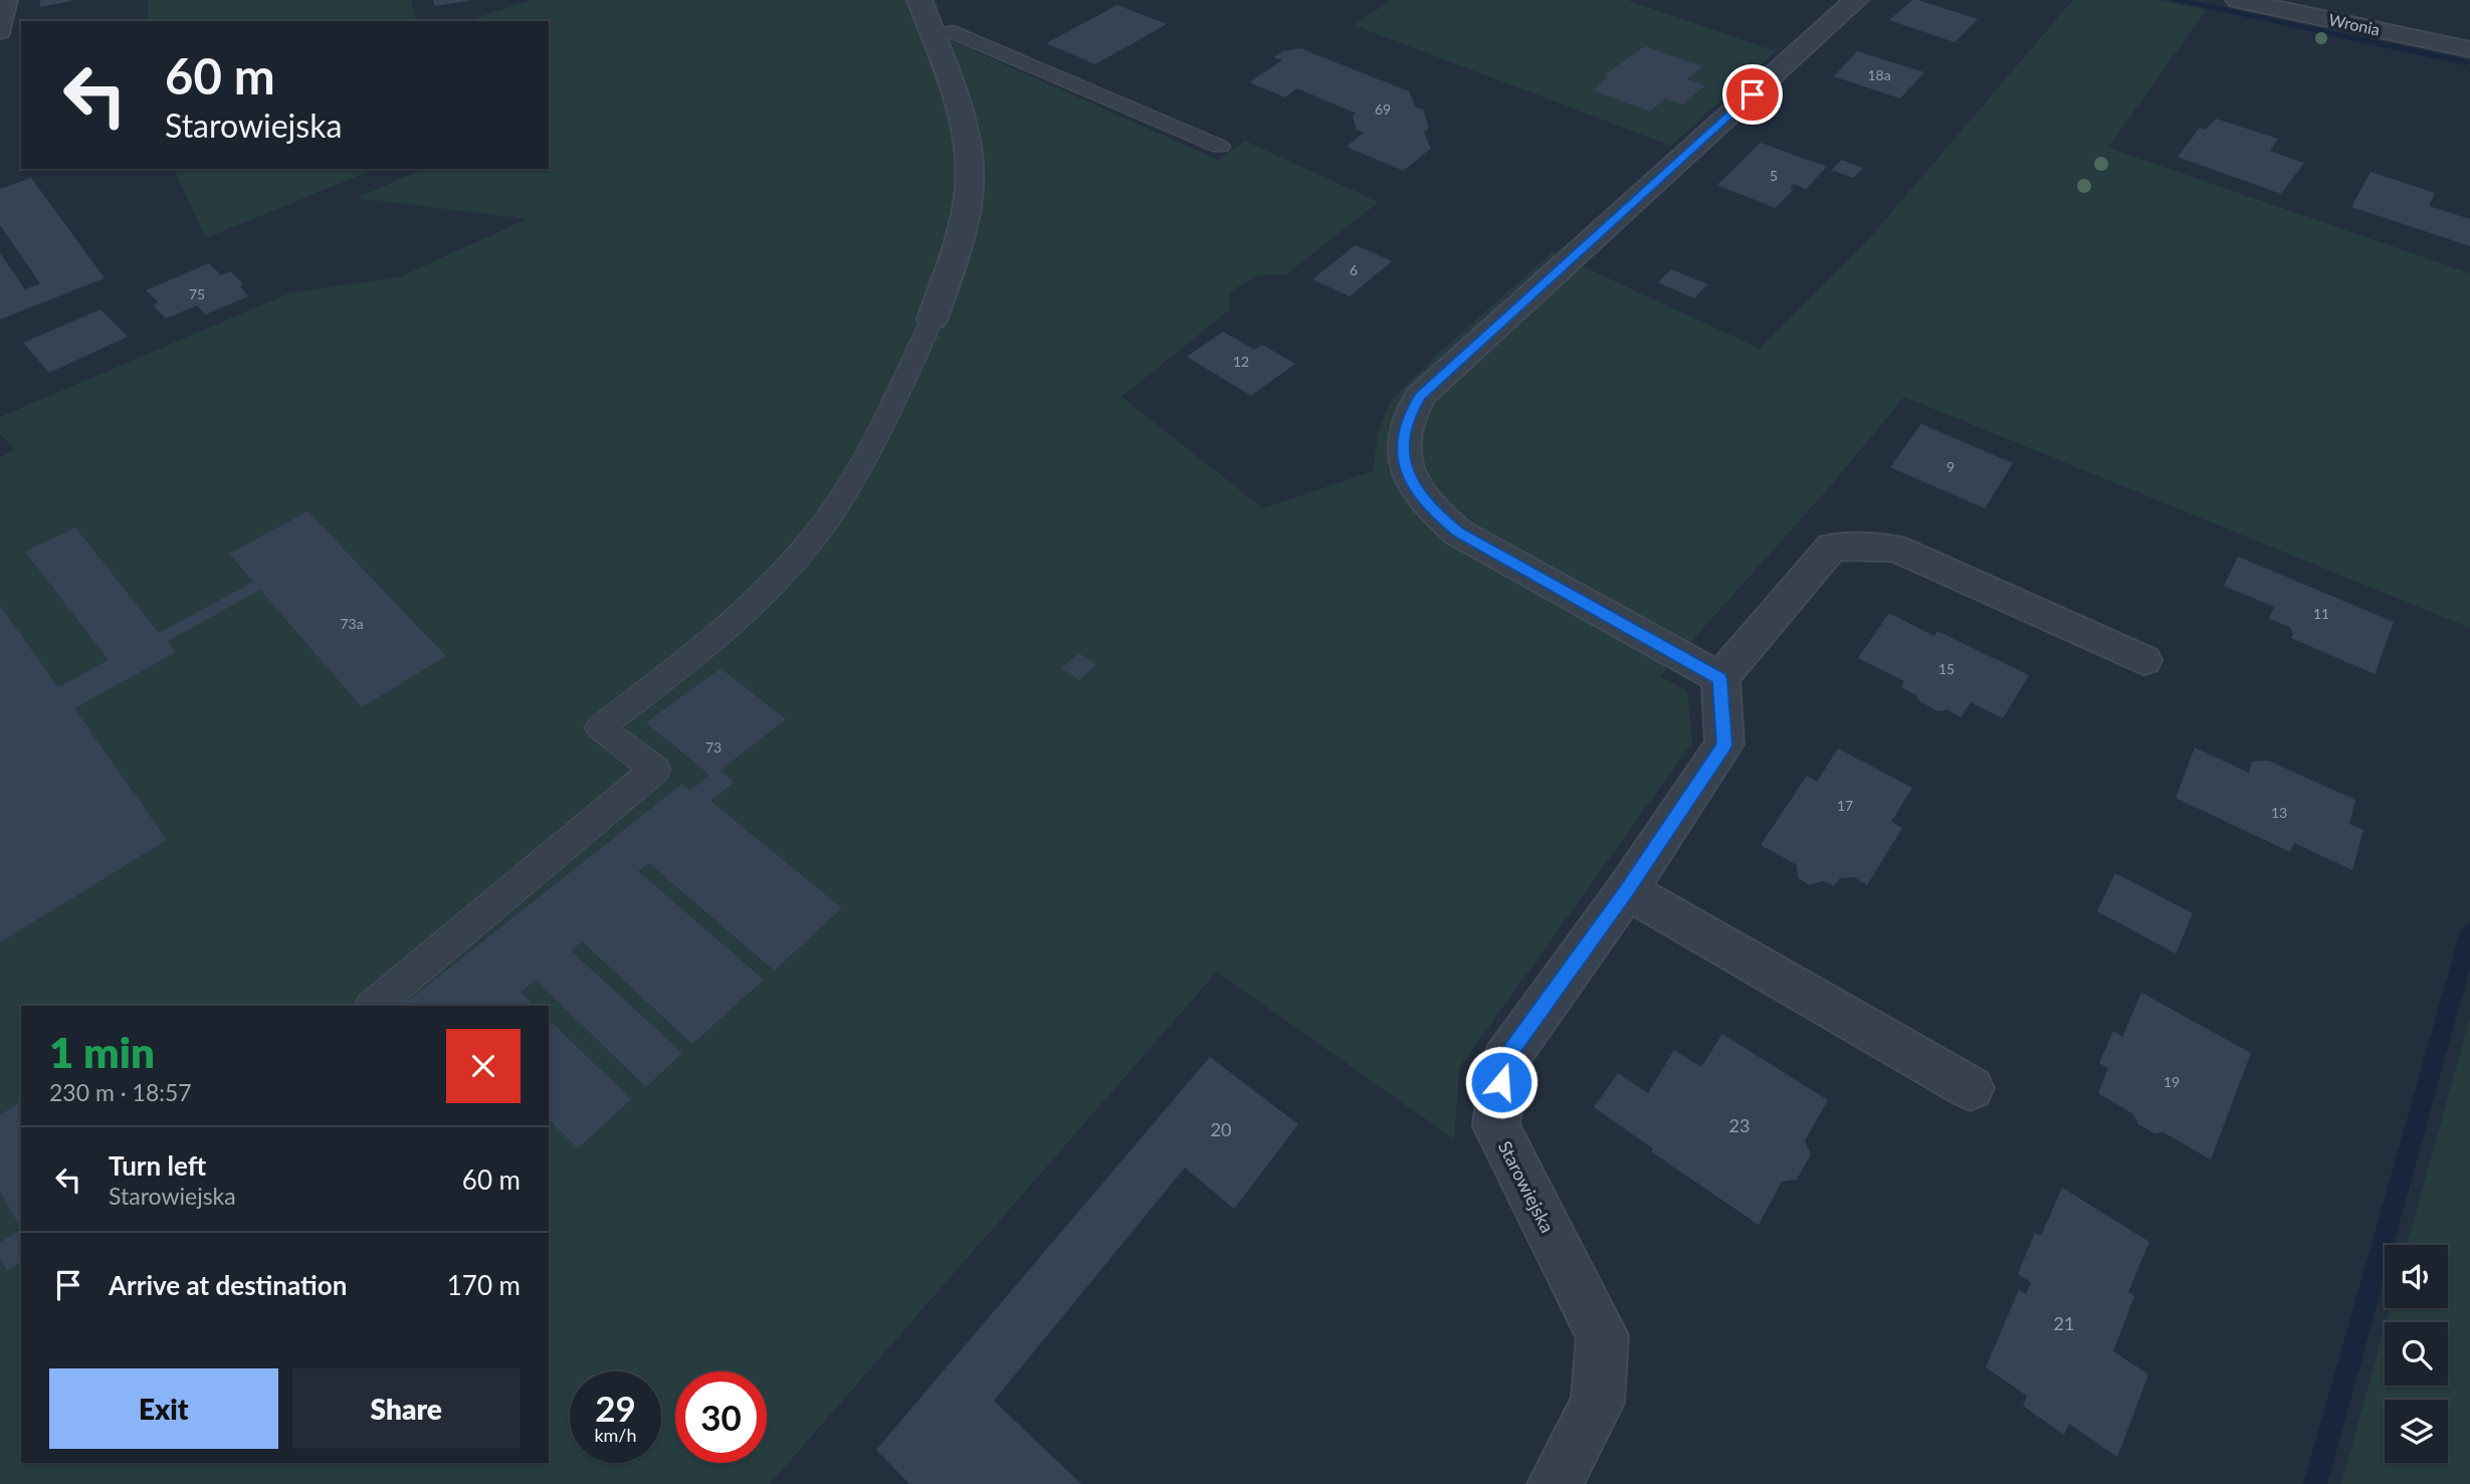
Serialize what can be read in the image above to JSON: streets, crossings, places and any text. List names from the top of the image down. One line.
{"streets":{"street":["Wronia","Starowiejska"]},"house_numbers":["18a","69","5","6","75","12","9","11","73a","15","73","17","13","19","23","20","21"],"page":{"turn":["60 m","Starowiejska"],"heading":["1 min","230 m · 18:57"],"list":[{"name":"Turn left","note":"Starowiejska","value":"60 m"},{"name":"Arrive at destination","value":"170 m"}],"buttons":["Exit","Share"],"speed":"29 km/h","limit":"30"}}
